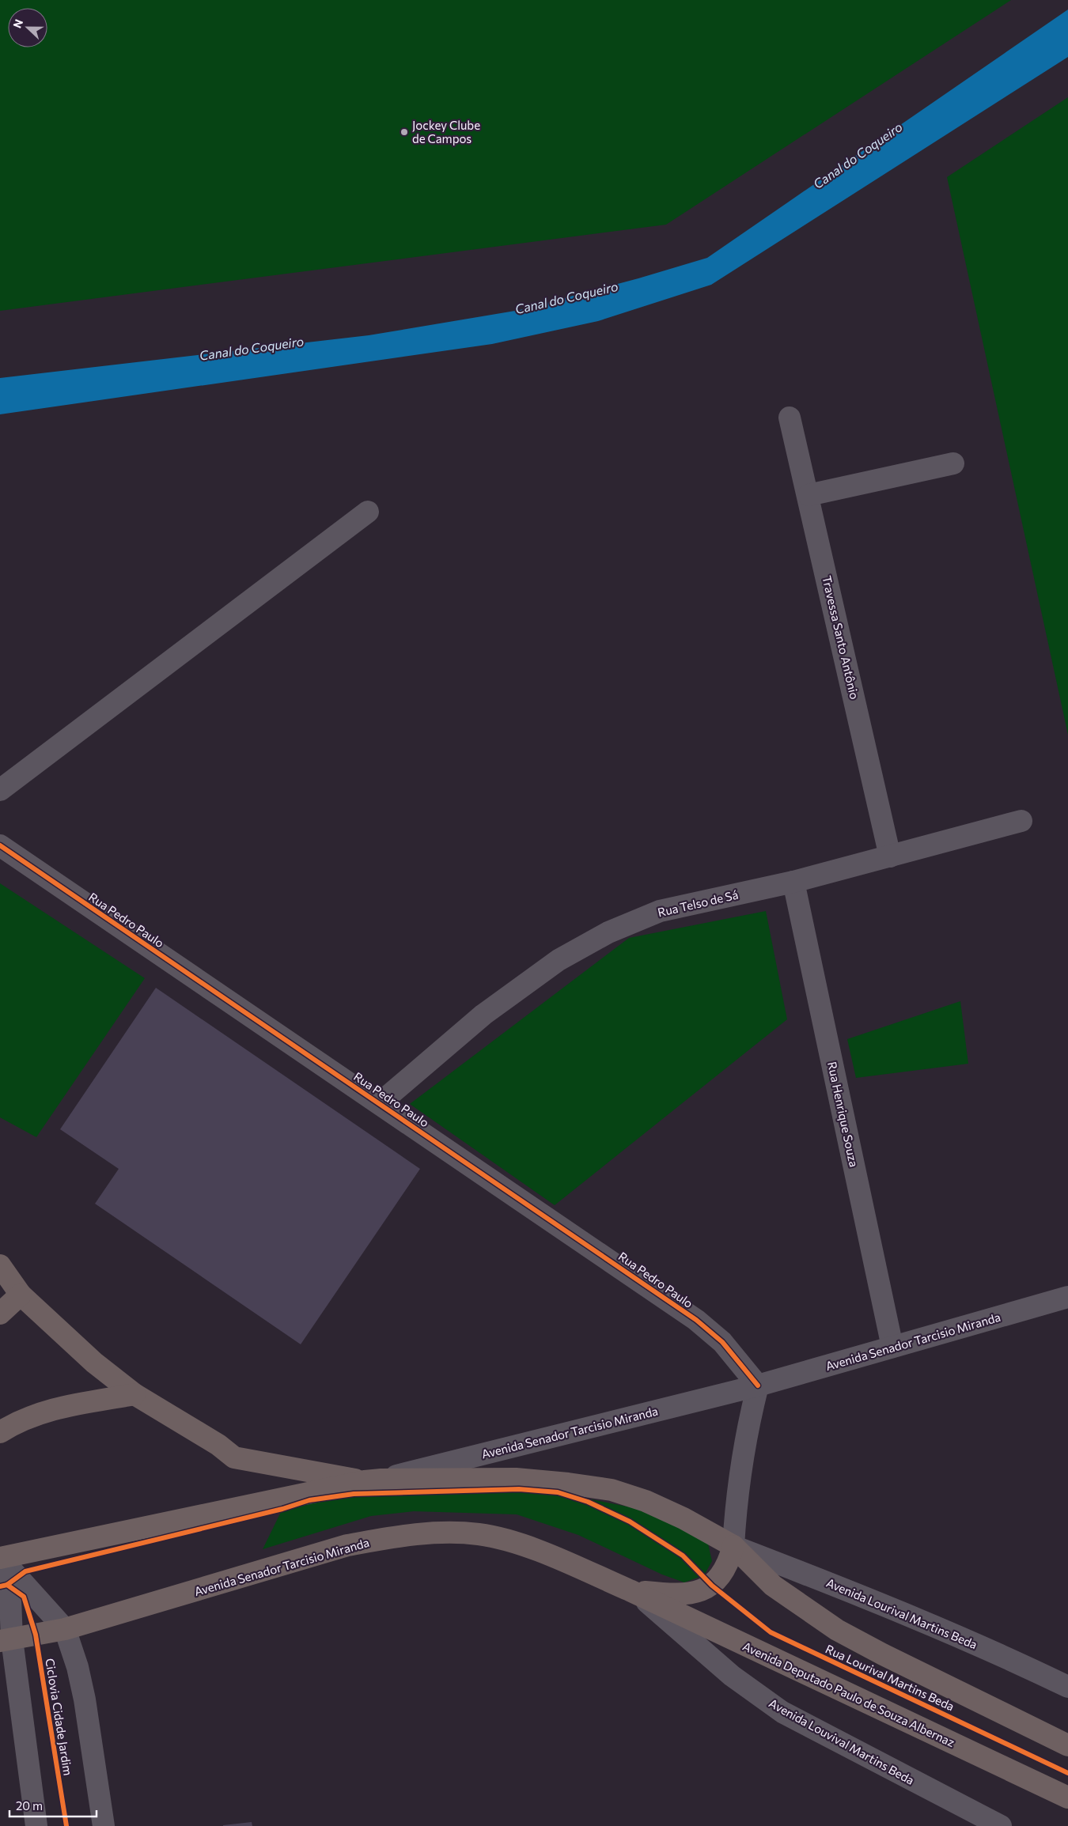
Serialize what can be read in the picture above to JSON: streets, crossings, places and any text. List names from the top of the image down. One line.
{"streets":{"main road":["Avenida Senador Tarcisio Miranda","Avenida Deputado Paulo de Souza Albernaz"],"street":["Travessa Santo Antônio","Rua Telso de Sá","Rua Pedro Paulo","Rua Henrique Souza","Avenida Lourival Martins Beda","Avenida Louvival Martins Beda"],"cycle path":["Rua Lourival Martins Beda","Ciclovia Cidade Jardim"]},"crossings":[["Travessa Santo Antônio","Rua Telso de Sá"],["Rua Telso de Sá","Rua Pedro Paulo"],["Rua Telso de Sá","Rua Henrique Souza"],["Rua Pedro Paulo","Avenida Senador Tarcisio Miranda"],["Rua Henrique Souza","Avenida Senador Tarcisio Miranda"],["Avenida Senador Tarcisio Miranda","Avenida Lourival Martins Beda"],["Avenida Senador Tarcisio Miranda","Avenida Deputado Paulo de Souza Albernaz"],["Avenida Senador Tarcisio Miranda","Avenida Louvival Martins Beda"],["Avenida Deputado Paulo de Souza Albernaz","Avenida Louvival Martins Beda"]],"water":["Canal do Coqueiro"],"places":["Jockey Clube de Campos"],"scale_bar":"20 m","north":"left"}
